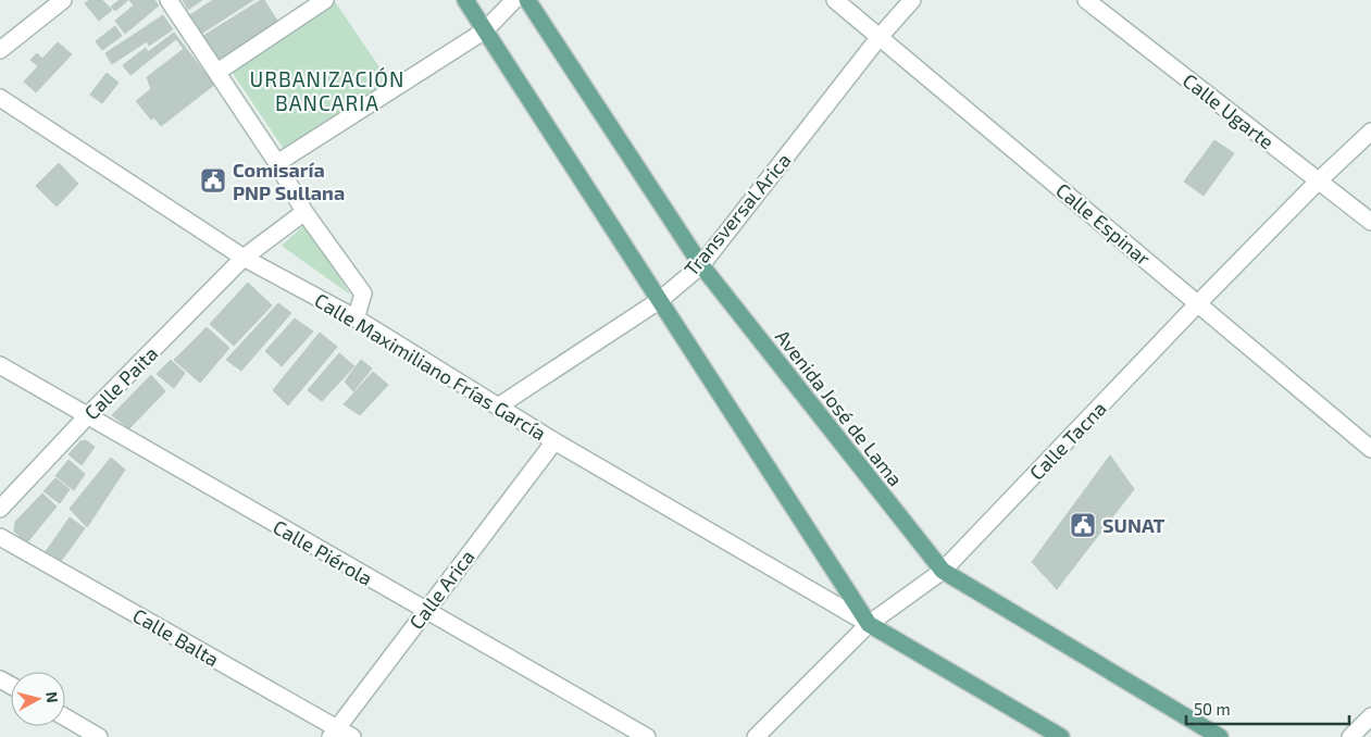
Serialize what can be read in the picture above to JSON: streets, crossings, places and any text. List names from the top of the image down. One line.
{"streets":{"main road":["Avenida José de Lama"],"street":["Calle Ugarte","Transversal Arica","Calle Espinar","Calle Maximiliano Frías García","Calle Paita","Calle Tacna","Calle Piérola","Calle Arica","Calle Balta"]},"crossings":[["Calle Ugarte","Calle Tacna"],["Transversal Arica","Calle Espinar"],["Transversal Arica","Calle Maximiliano Frías García"],["Transversal Arica","Avenida José de Lama"],["Calle Espinar","Calle Tacna"],["Calle Maximiliano Frías García","Calle Paita"],["Calle Maximiliano Frías García","Calle Tacna"],["Calle Maximiliano Frías García","Calle Arica"],["Calle Paita","Calle Piérola"],["Avenida José de Lama","Calle Tacna"],["Calle Piérola","Calle Arica"],["Calle Arica","Calle Balta"]],"districts":["URBANIZACIÓN BANCARIA"],"places":{"public building":["Comisaría PNP Sullana","SUNAT"]},"scale_bar":"50 m","north":"right"}
